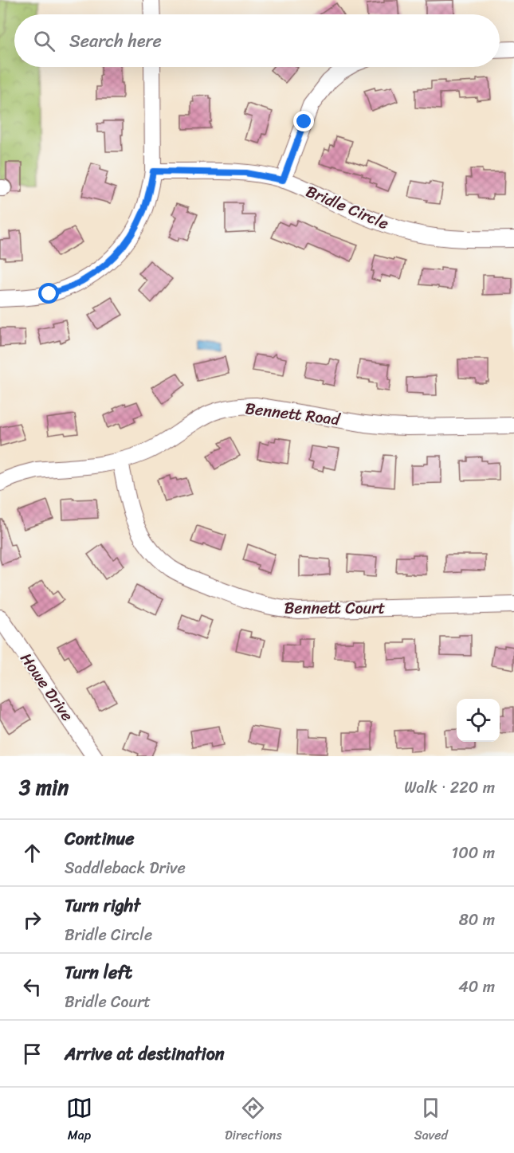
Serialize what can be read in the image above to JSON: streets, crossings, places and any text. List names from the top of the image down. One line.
{"streets":{"street":["Bridle Circle","Bennett Road","Bennett Court","Howe Drive"]},"crossings":[["Bennett Road","Bennett Court"]],"page":{"search":"Search here","heading":["3 min","Walk · 220 m"],"list":[["Continue","Saddleback Drive","100 m"],["Turn right","Bridle Circle","80 m"],["Turn left","Bridle Court","40 m"],"Arrive at destination"],"nav":["Map","Directions","Saved"]}}
